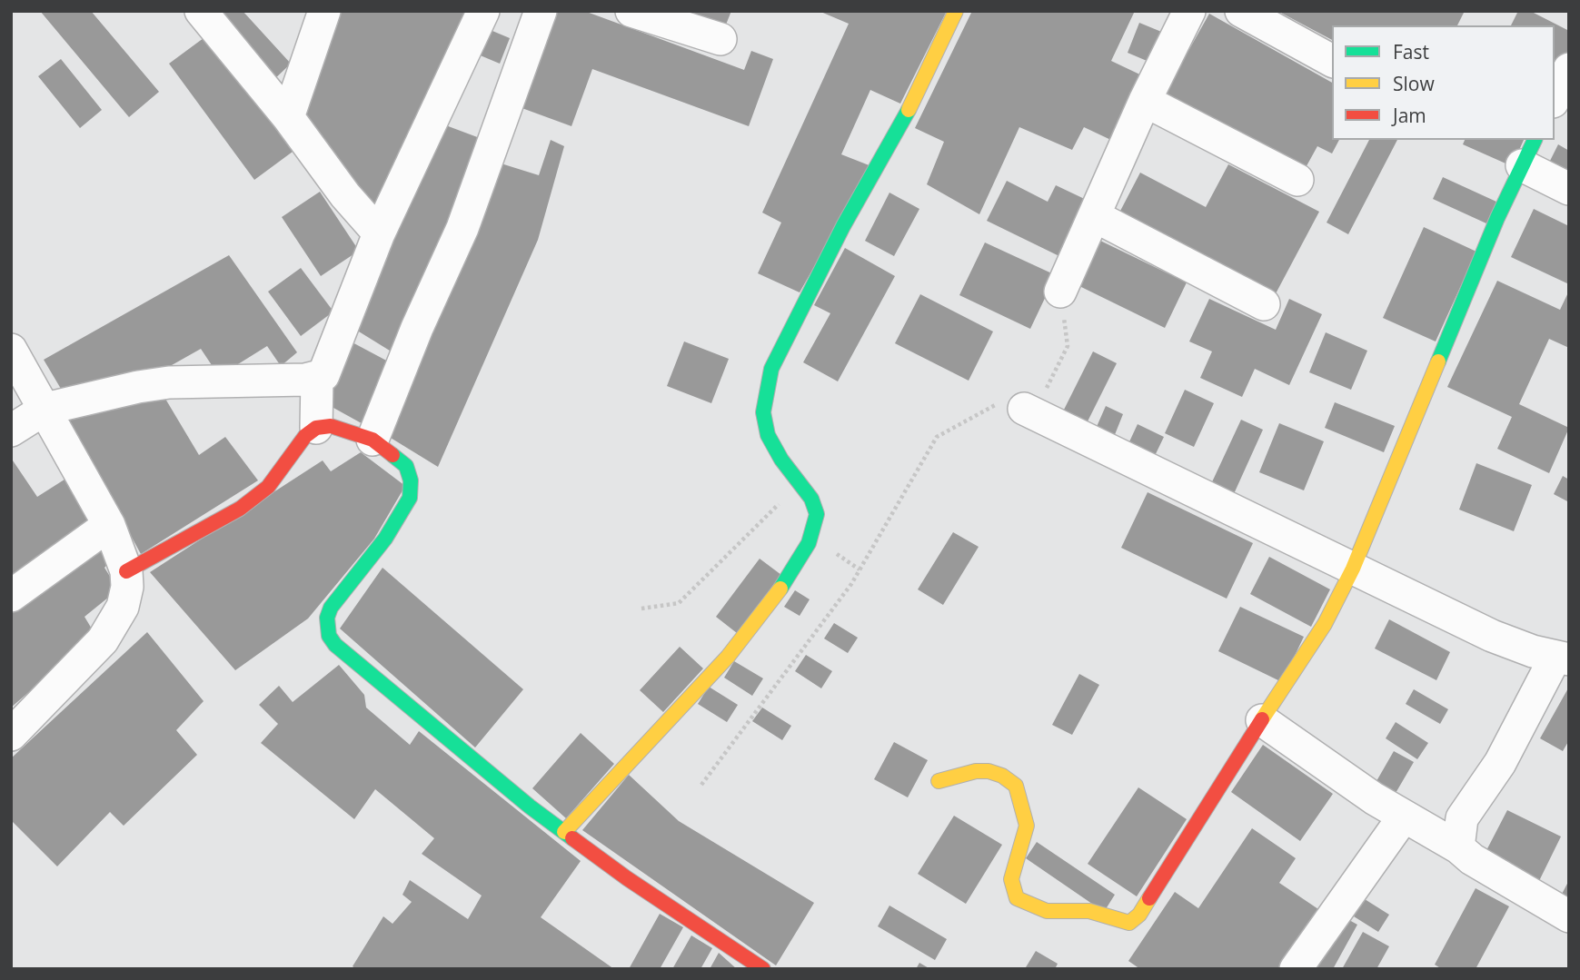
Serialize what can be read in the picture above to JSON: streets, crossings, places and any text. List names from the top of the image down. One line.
{"legend":["Fast","Slow","Jam"]}
